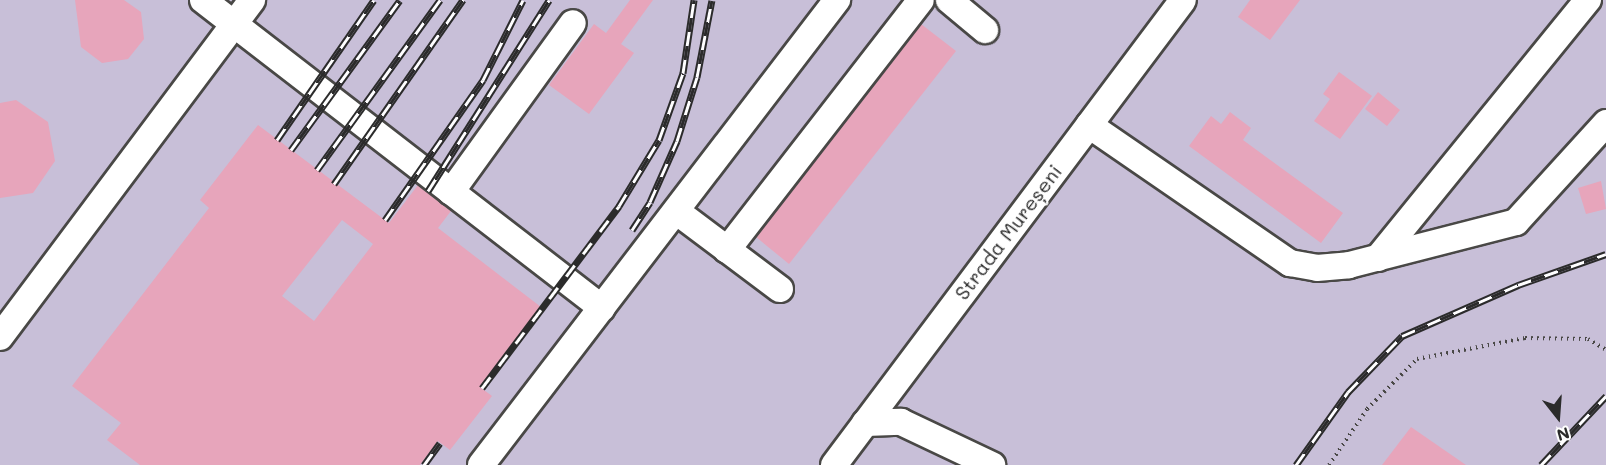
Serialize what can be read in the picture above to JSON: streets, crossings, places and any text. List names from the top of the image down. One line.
{"streets":{"street":["Strada Mureșeni"]},"north":"bottom"}
